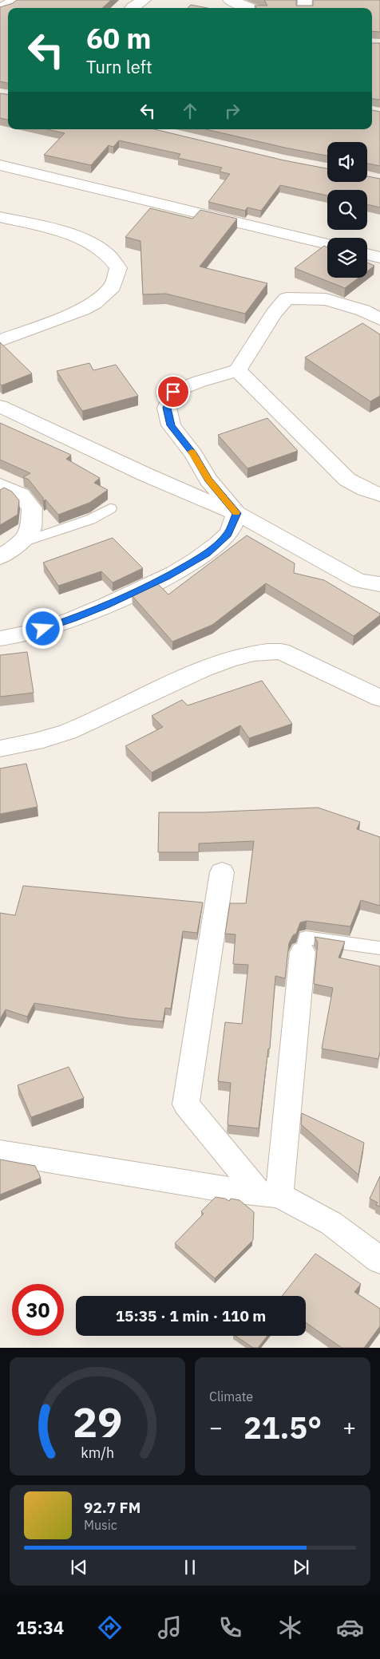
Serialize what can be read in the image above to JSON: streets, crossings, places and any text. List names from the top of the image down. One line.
{"page":{"turn":["60 m","Turn left"],"limit":"30","trip":"15:35 · 1 min · 110 m","tile":"Climate","heat":["−","21.5°","+"],"song":["92.7 FM","Music"],"tabs":"15:34","gauge":["29","km/h"]}}
